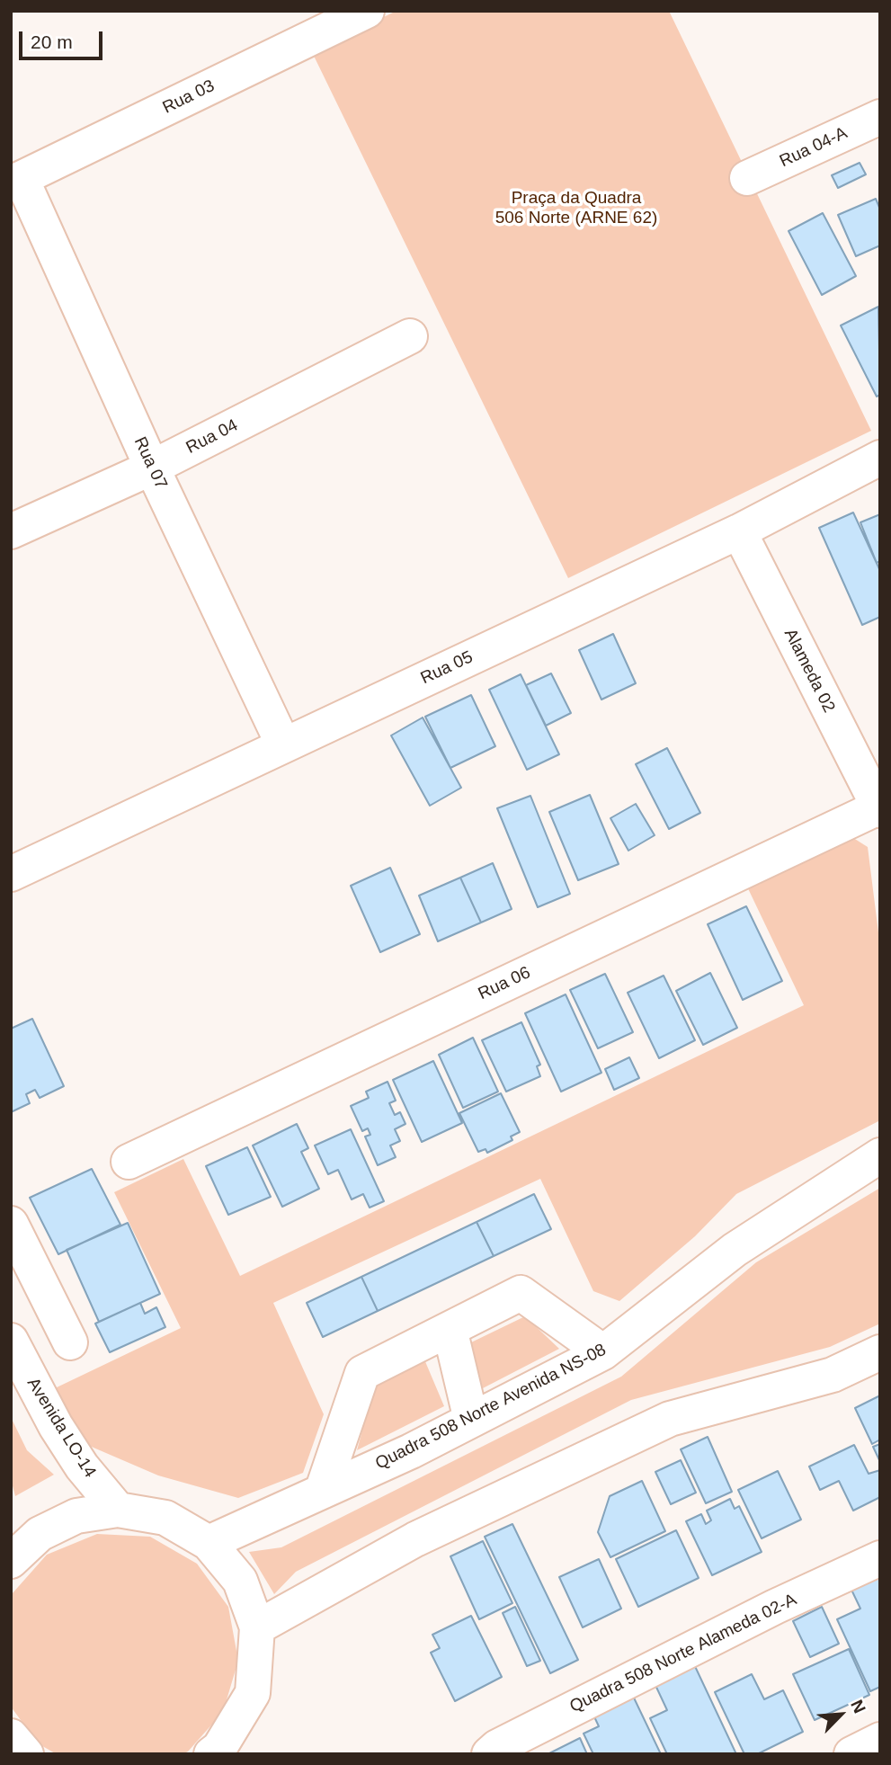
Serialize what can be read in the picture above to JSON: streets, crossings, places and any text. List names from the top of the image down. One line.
{"streets":{"street":["Rua 03","Rua 04-A","Rua 04","Rua 07","Rua 05","Alameda 02","Rua 06","Quadra 508 Norte Avenida NS-08","Avenida LO-14","Quadra 508 Norte Alameda 02-A"]},"crossings":[["Rua 03","Rua 07"],["Rua 04","Rua 07"],["Rua 07","Rua 05"],["Rua 05","Alameda 02"],["Alameda 02","Rua 06"]],"parks":["Praça da Quadra 506 Norte (ARNE 62)"],"scale_bar":"20 m","north":"top right"}
